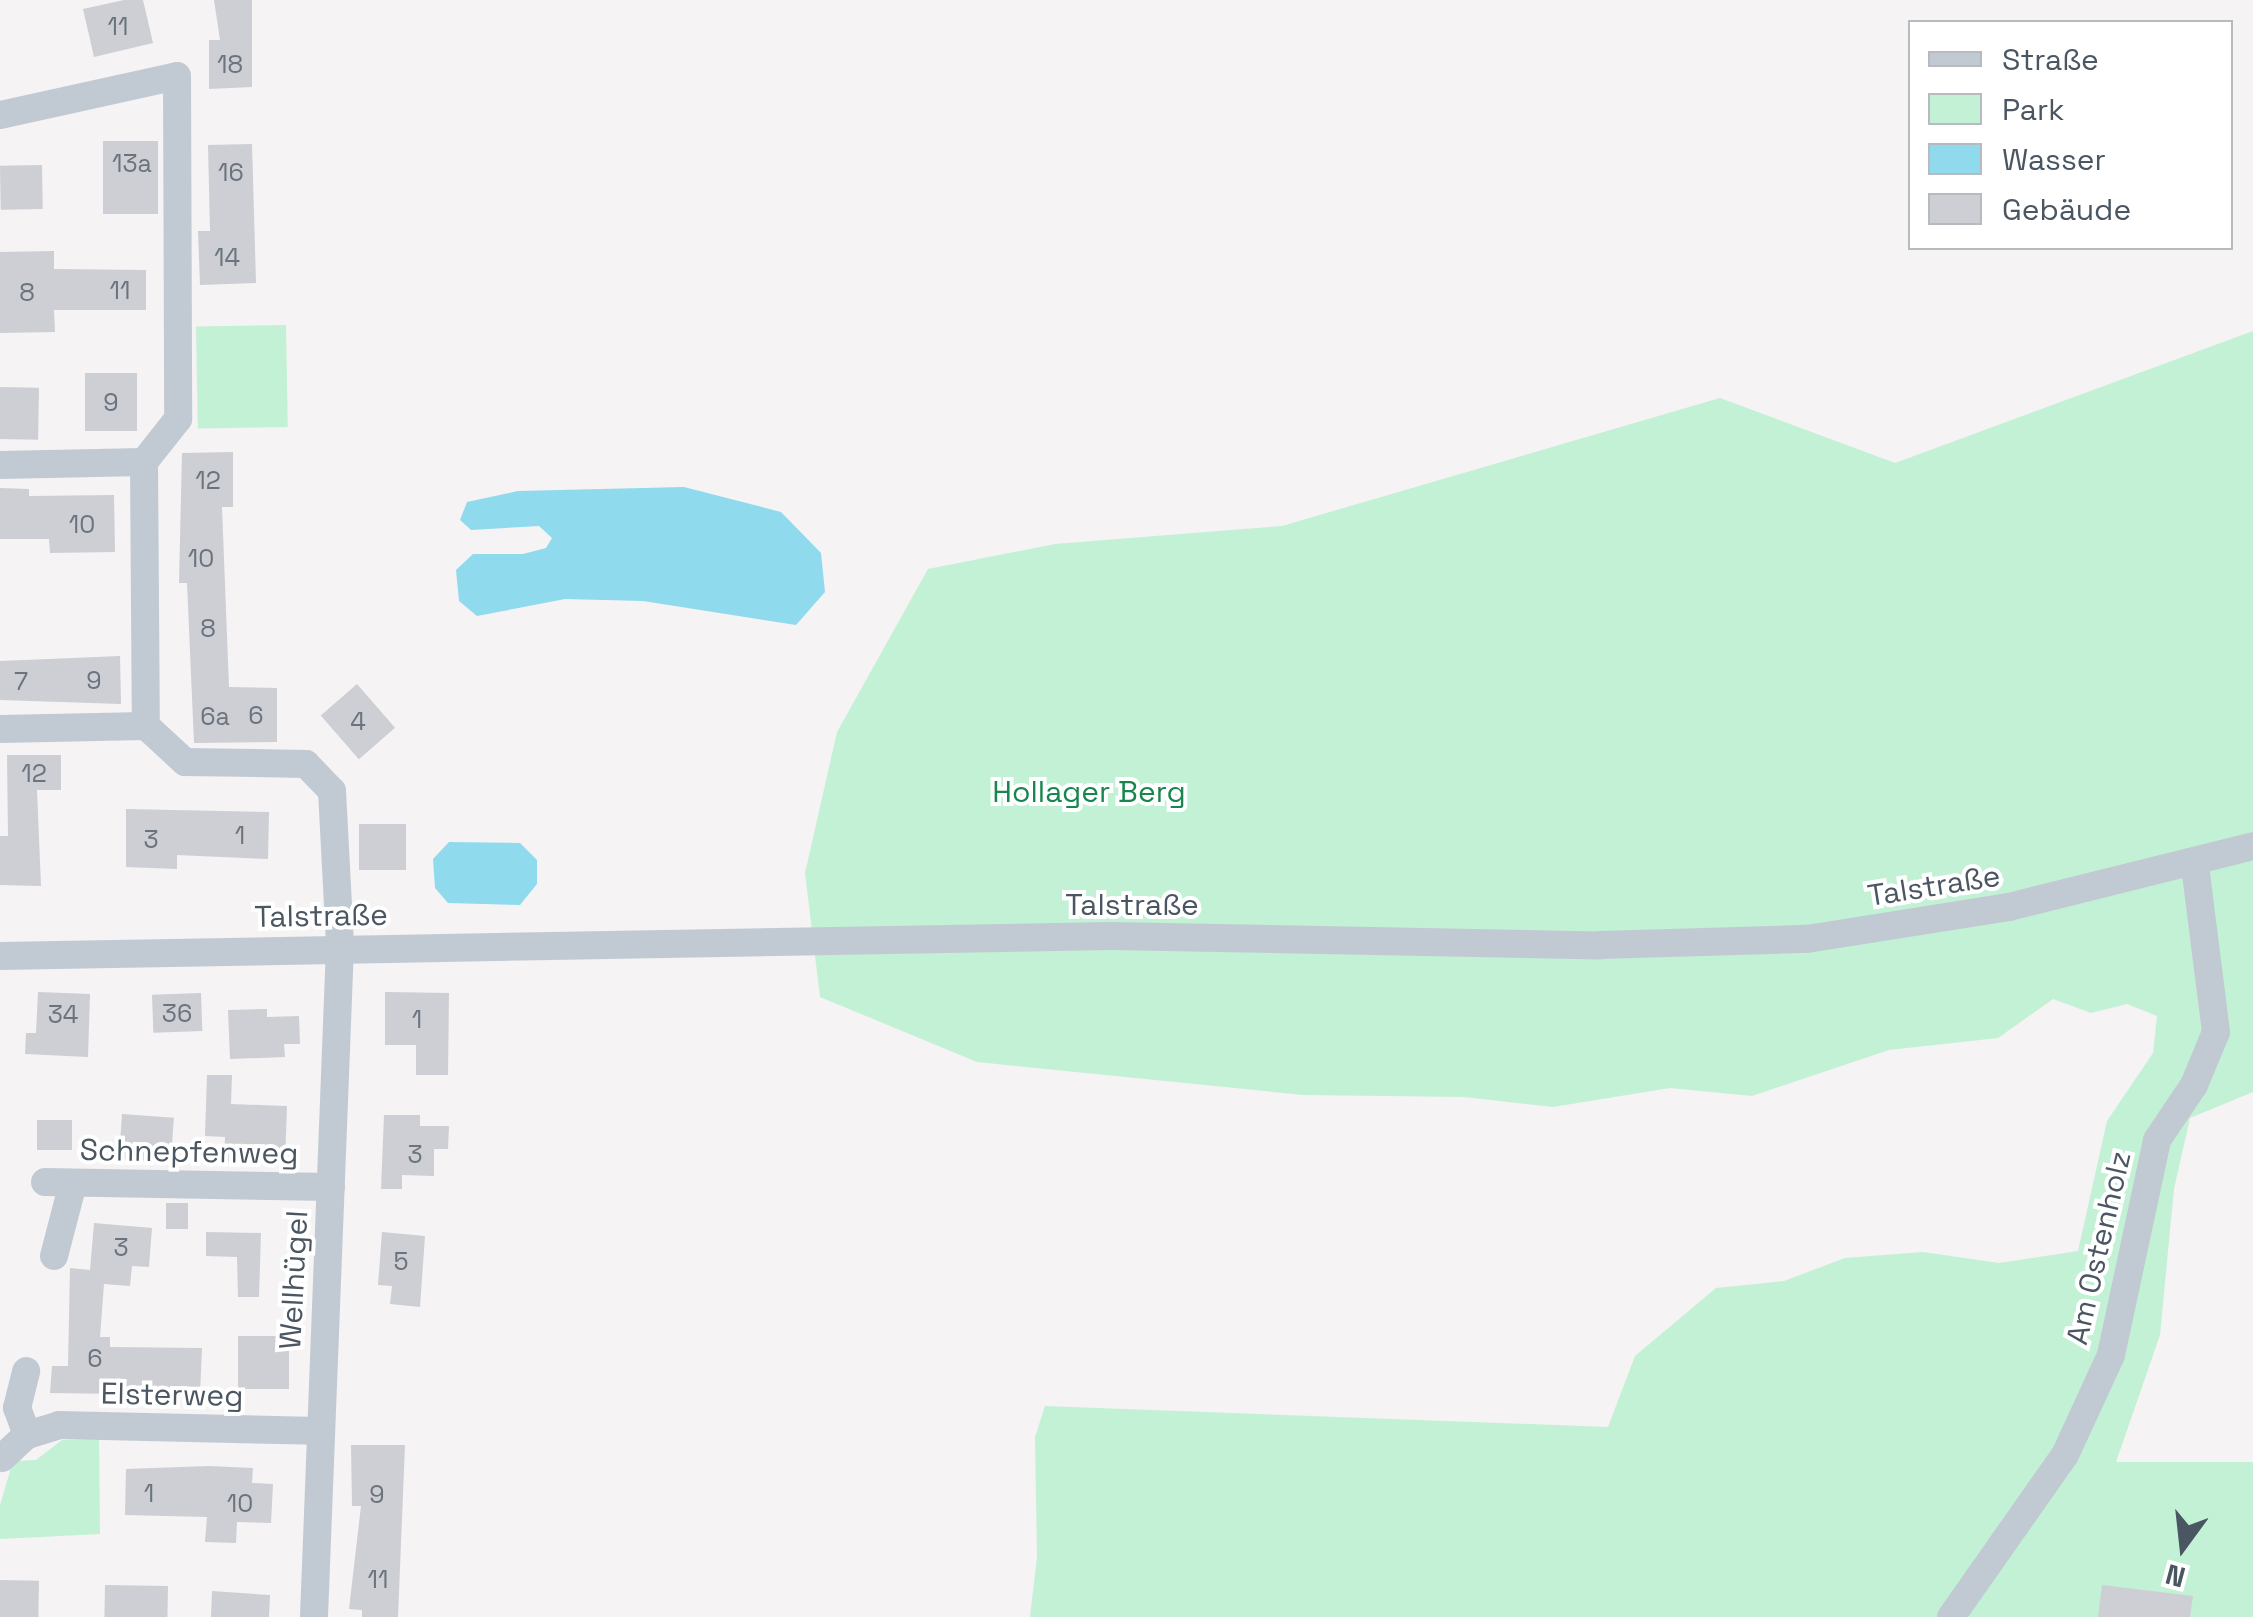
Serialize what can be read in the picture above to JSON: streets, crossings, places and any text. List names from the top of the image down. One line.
{"streets":{"street":["Talstraße","Schnepfenweg","Am Ostenholz","Wellhügel","Elsterweg"]},"crossings":[["Talstraße","Am Ostenholz"],["Talstraße","Wellhügel"],["Schnepfenweg","Wellhügel"],["Wellhügel","Elsterweg"]],"parks":["Hollager Berg"],"house_numbers":["11","18","13a","16","14","11","8","9","12","10","10","8","9","7","6","6a","4","12","1","3","36","34","1","3","3","5","6","1","9","10","11"],"legend":["Straße","Park","Wasser","Gebäude"],"north":"bottom"}
